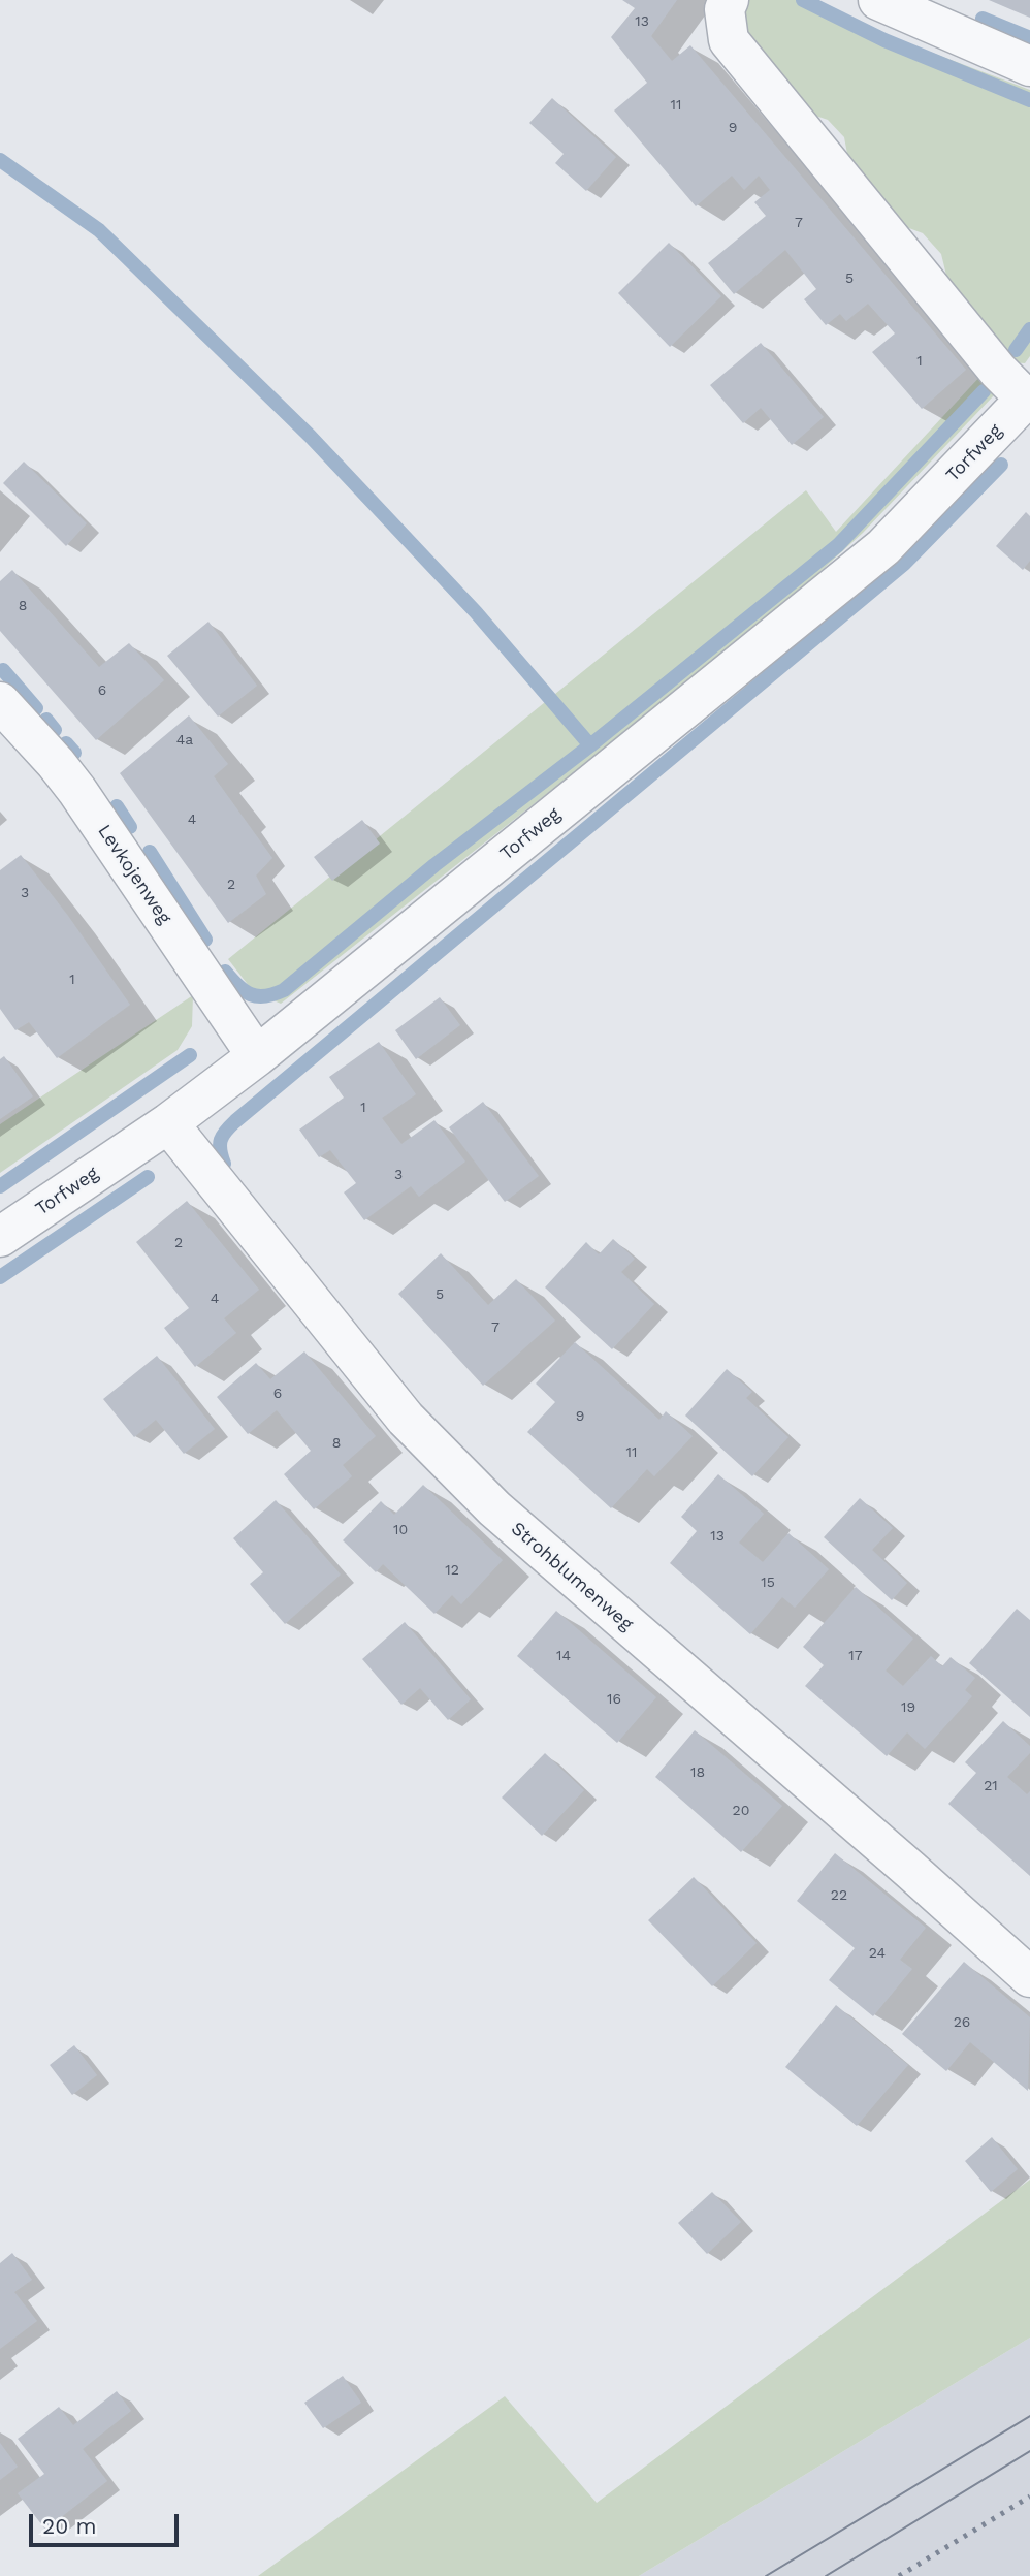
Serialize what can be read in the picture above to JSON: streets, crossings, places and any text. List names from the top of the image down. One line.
{"streets":{"street":["Torfweg","Levkojenweg","Strohblumenweg"]},"crossings":[["Torfweg","Levkojenweg"],["Torfweg","Strohblumenweg"]],"house_numbers":["13","11","9","7","5","1","8","6","4a","4","2","3","1","1","3","2","5","4","7","6","9","8","11","10","13","12","15","14","17","16","19","18","21","20","22","24","26"],"scale_bar":"20 m"}
